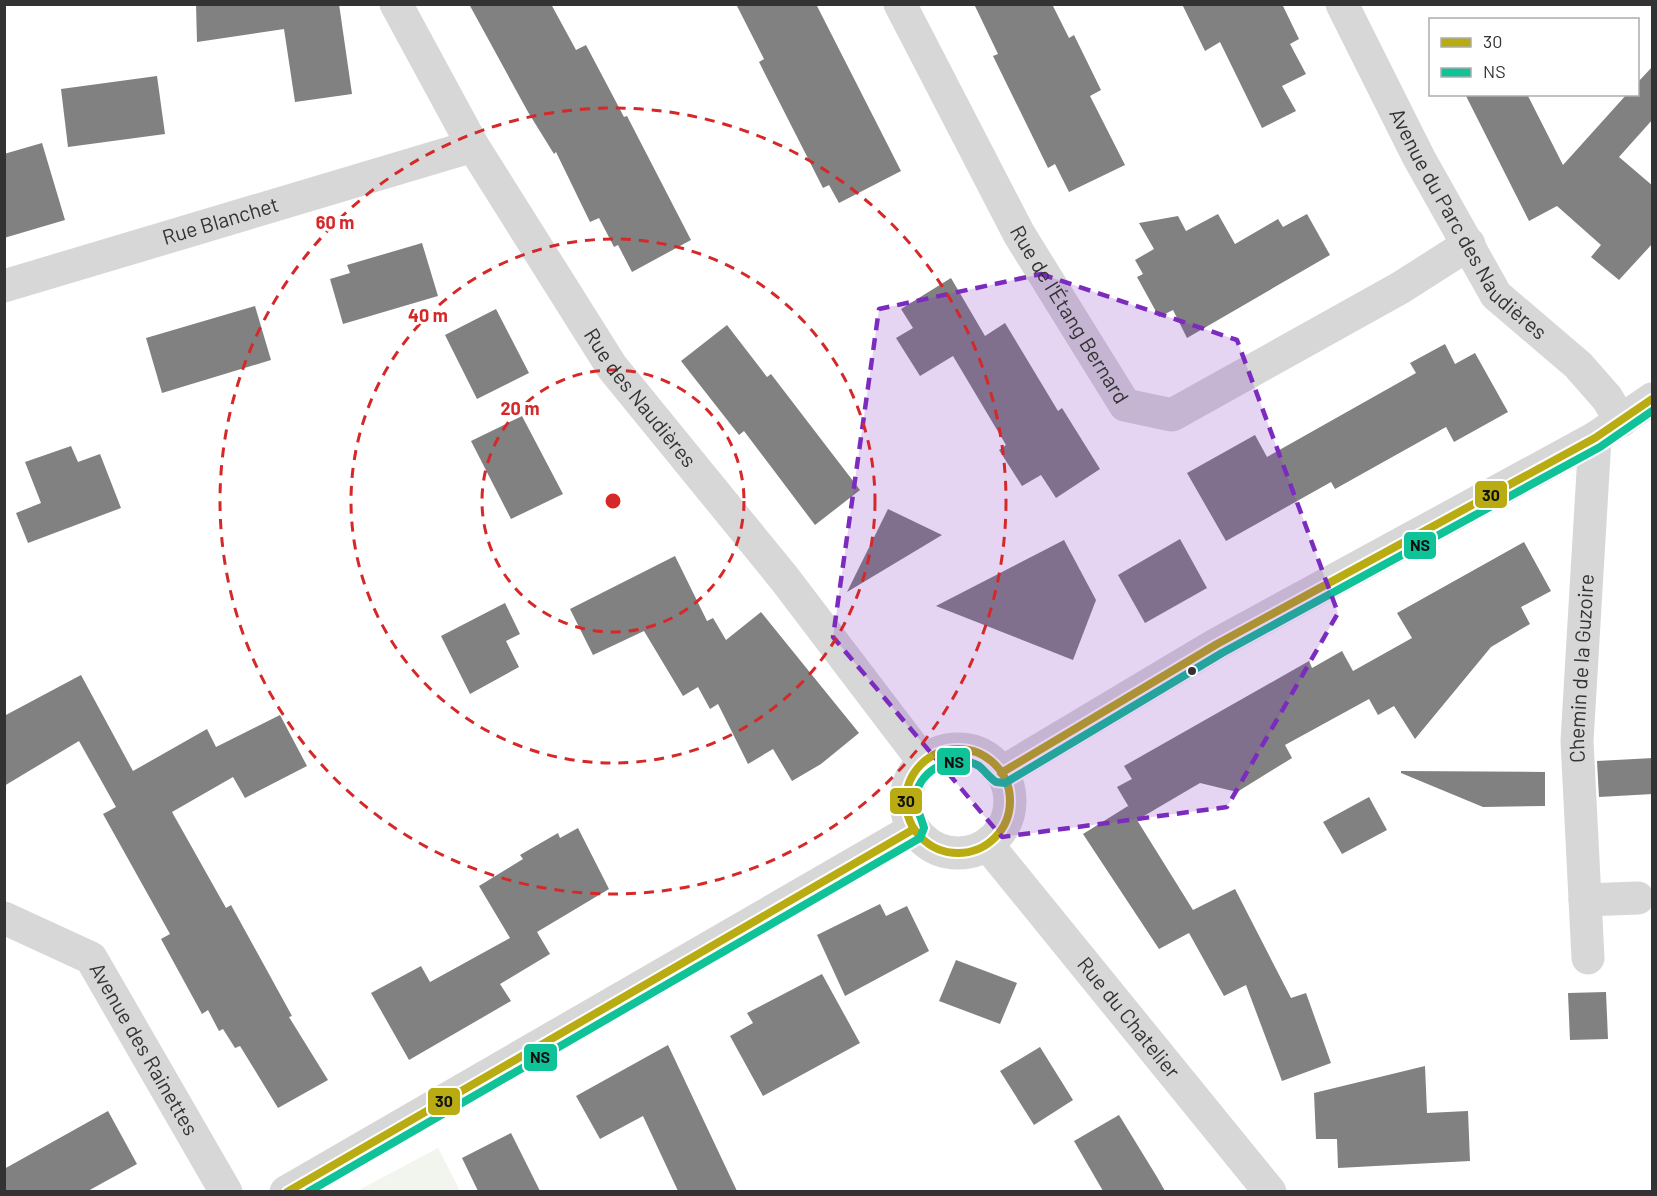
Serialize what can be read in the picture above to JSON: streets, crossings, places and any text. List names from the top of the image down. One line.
{"streets":{"street":["Avenue du Parc des Naudières","Rue Blanchet","Rue de l'Étang Bernard","Rue des Naudières","Chemin de la Guzoire","Rue du Chatelier","Avenue des Rainettes"]},"crossings":[["Avenue du Parc des Naudières","Rue de l'Étang Bernard"],["Avenue du Parc des Naudières","Chemin de la Guzoire"],["Rue Blanchet","Rue des Naudières"],["Rue des Naudières","Rue du Chatelier"]],"lines":["transit line 30","transit line NS"],"legend":["30","NS"],"rings":["60 m","40 m","20 m"]}
